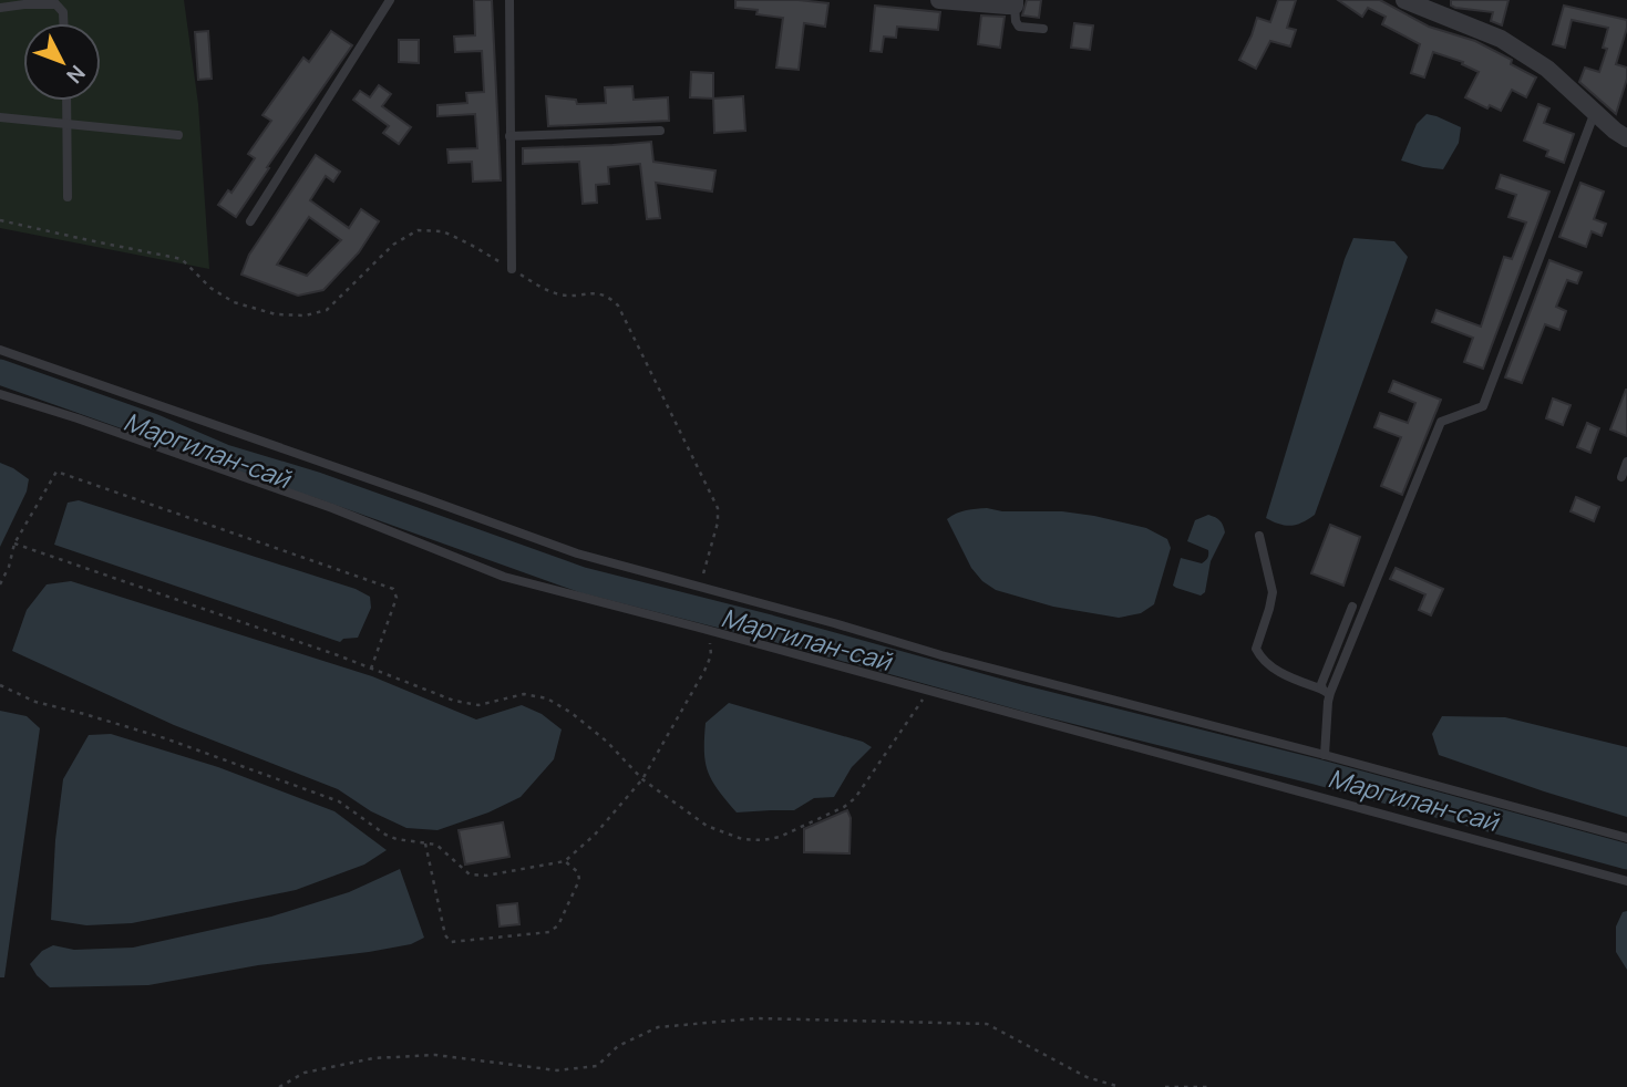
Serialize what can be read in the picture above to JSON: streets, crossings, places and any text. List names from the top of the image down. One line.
{"water":["Маргилан-сай"],"north":"bottom right"}
